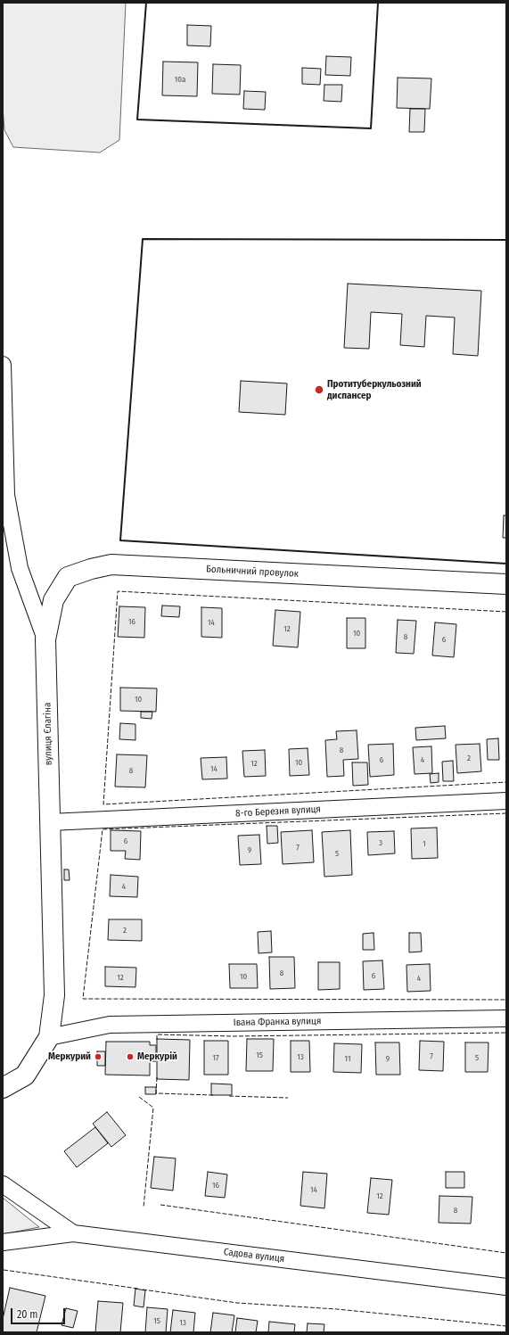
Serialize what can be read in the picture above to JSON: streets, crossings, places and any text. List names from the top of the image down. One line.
{"streets":{"main road":["Больничний провулок","вулиця Єлагіна"],"street":["8-го Березня вулиця","Івана Франка вулиця","Садова вулиця"]},"crossings":[["Больничний провулок","вулиця Єлагіна"],["вулиця Єлагіна","8-го Березня вулиця"],["вулиця Єлагіна","Івана Франка вулиця"]],"places":["Протитуберкульозний диспансер","Меркурий","Меркурій"],"house_numbers":["10а","16","14","12","10","8","6","10","8","2","6","4","10","12","14","8","6","3","1","7","9","5","4","2","8","6","10","12","4","15","7","13","17","5","11","9","16","14","12","8","15","13"],"scale_bar":"20 m"}
